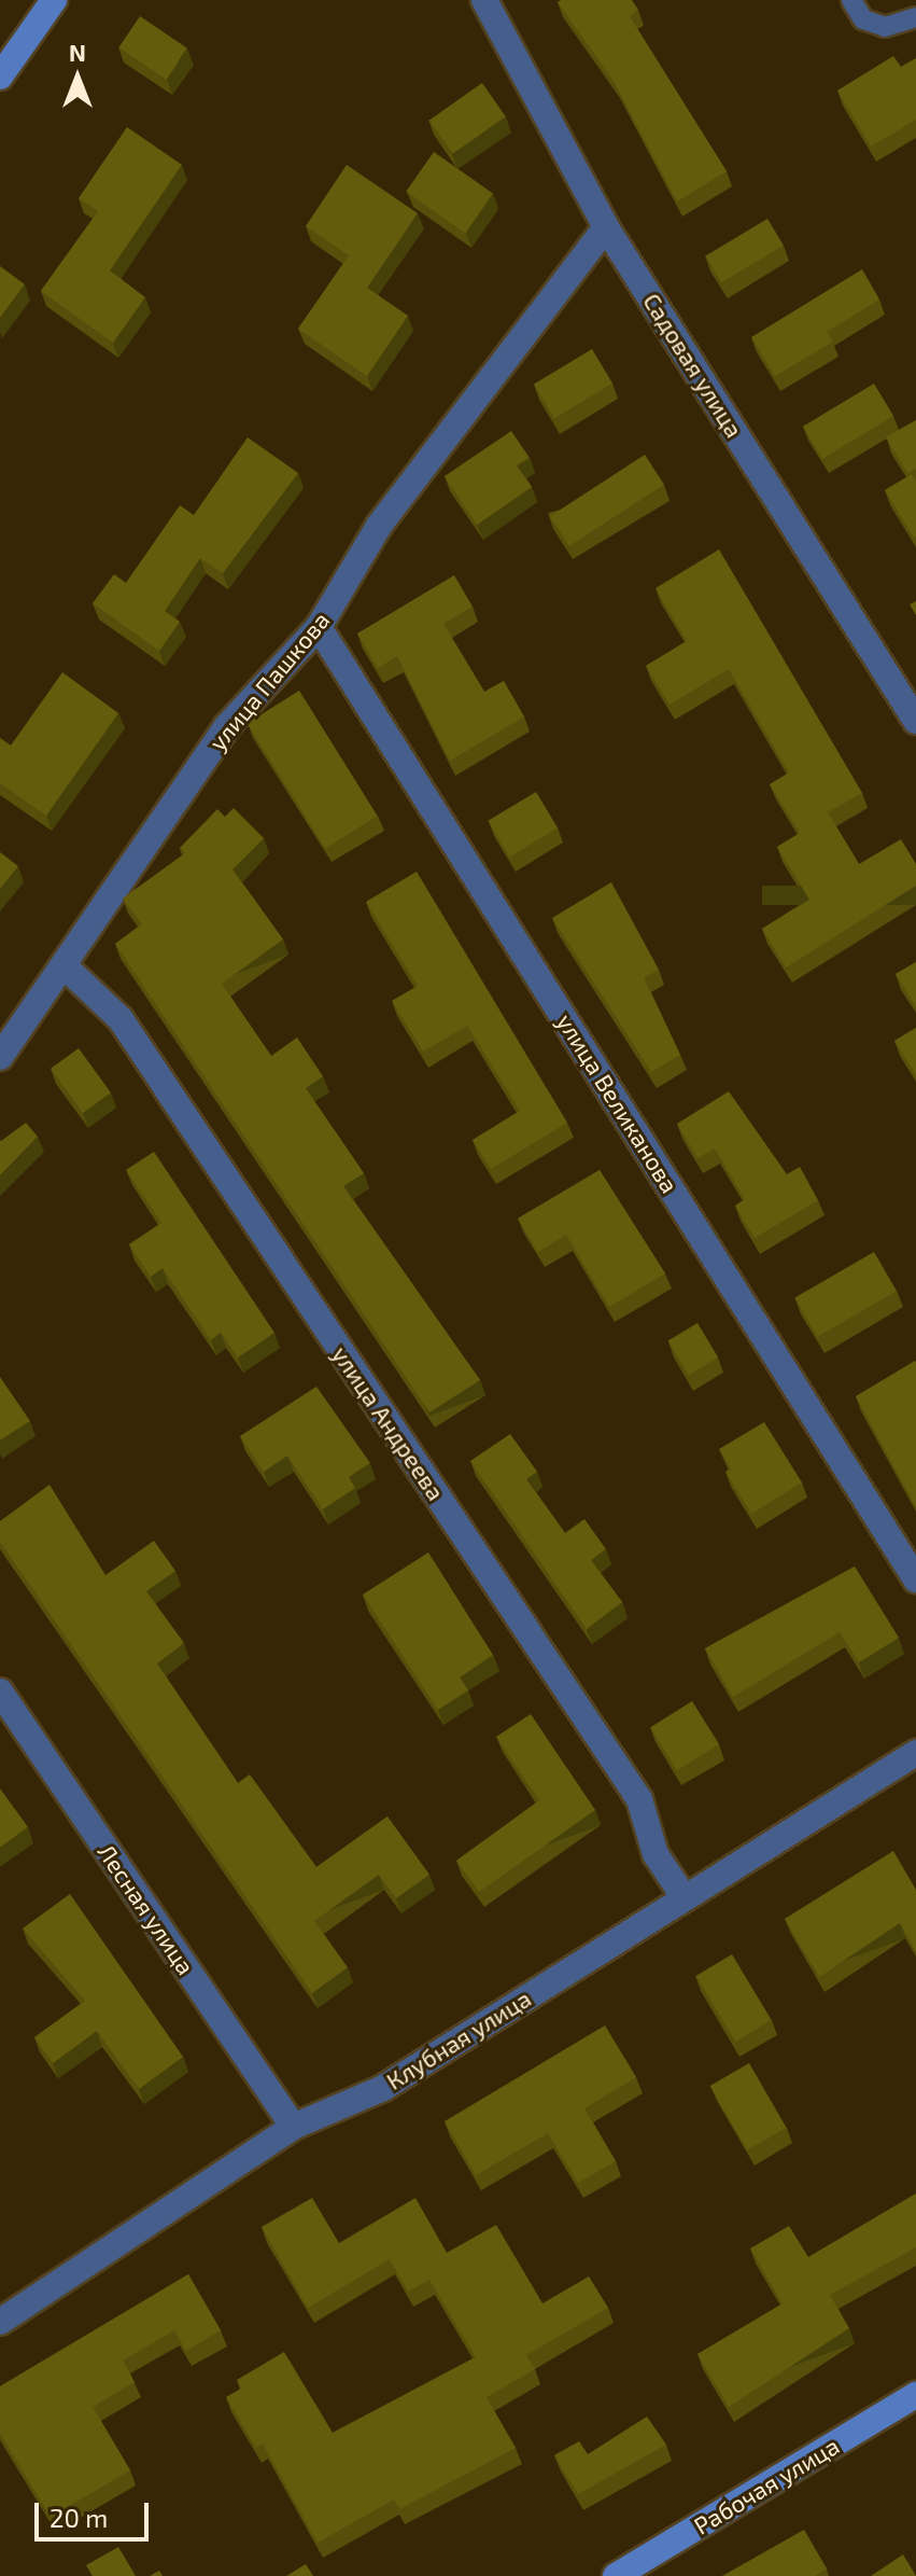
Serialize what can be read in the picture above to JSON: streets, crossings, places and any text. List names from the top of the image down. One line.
{"streets":{"street":["Садовая улица","улица Пашкова","улица Великанова","улица Андреева","Лесная улица","Клубная улица","Рабочая улица"]},"crossings":[["Садовая улица","улица Пашкова"],["улица Пашкова","улица Великанова"],["улица Пашкова","улица Андреева"],["улица Андреева","Клубная улица"],["Лесная улица","Клубная улица"]],"scale_bar":"20 m","north":"top"}
